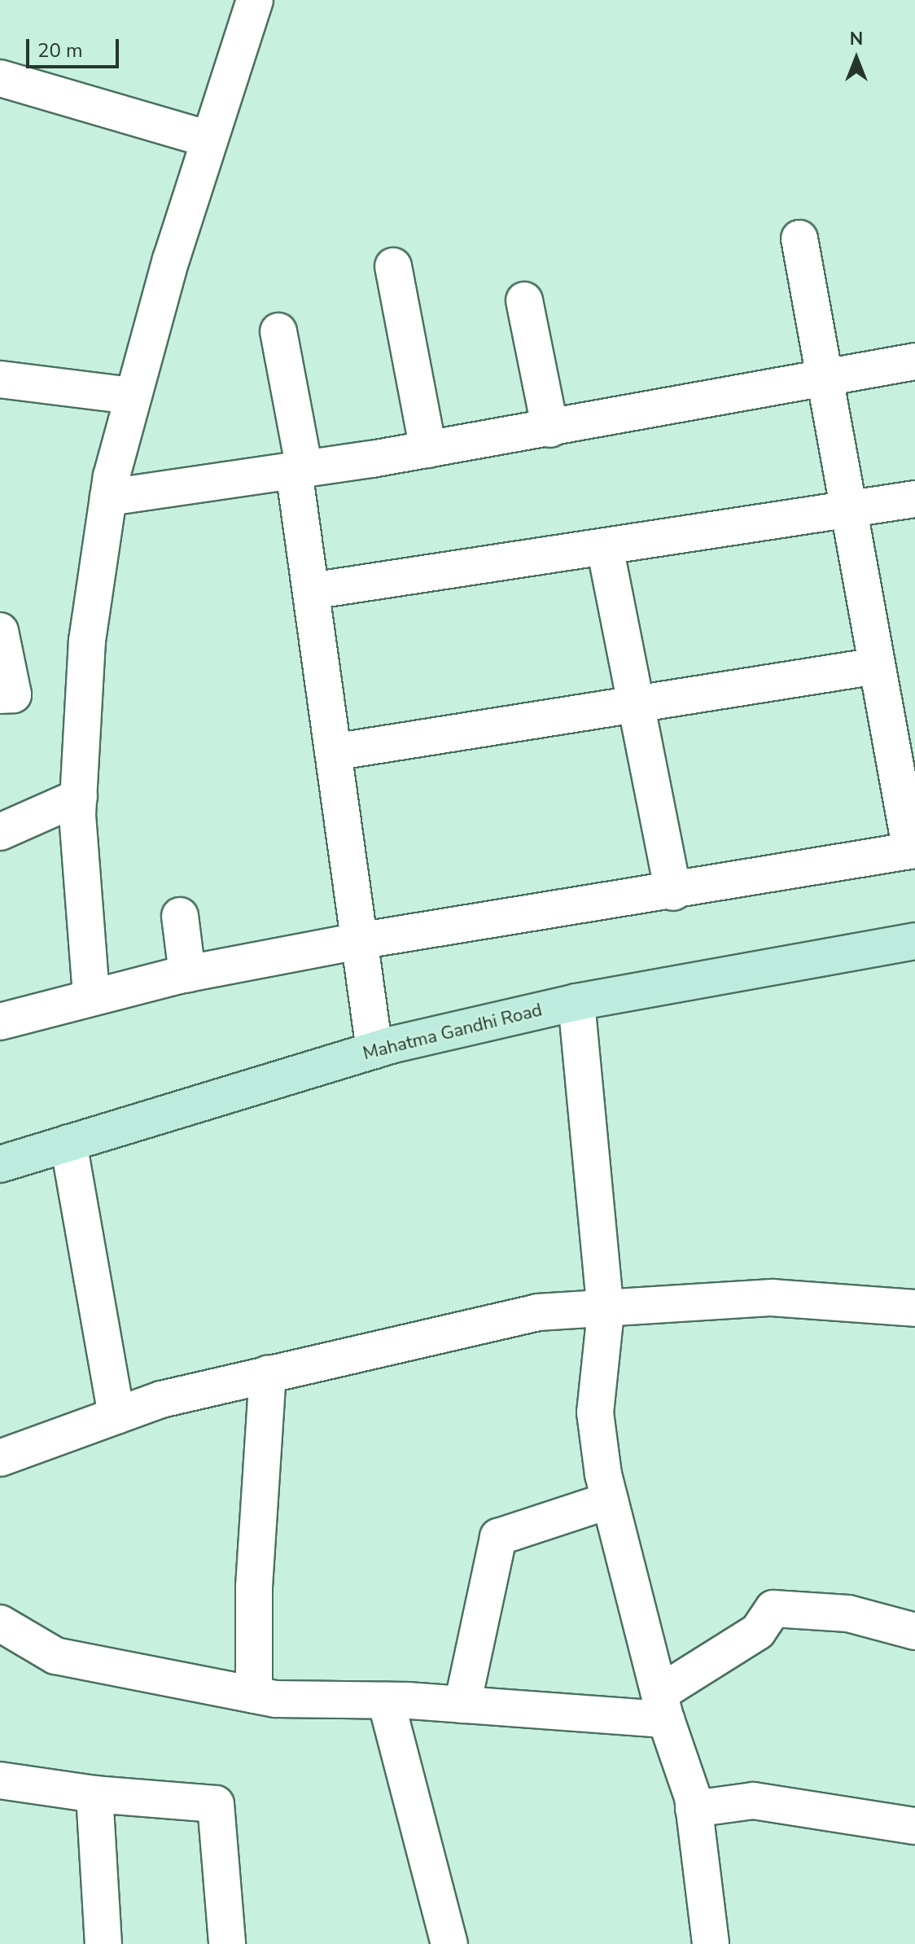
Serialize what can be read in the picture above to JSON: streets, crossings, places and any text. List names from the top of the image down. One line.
{"streets":{"street":["Mahatma Gandhi Road"]},"scale_bar":"20 m","north":"top"}
